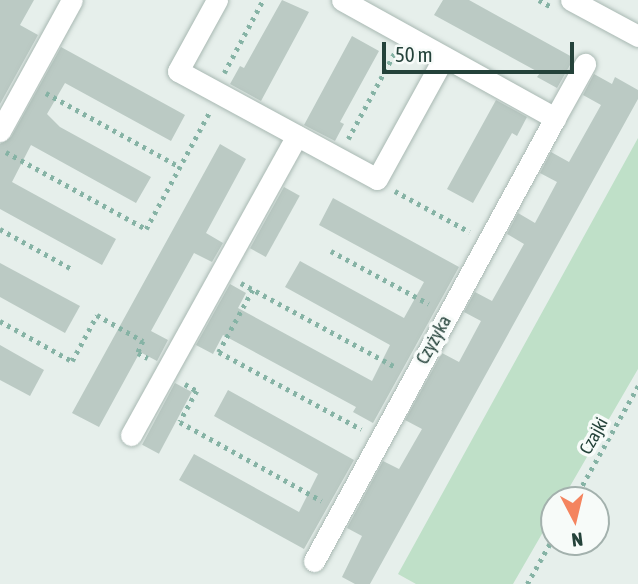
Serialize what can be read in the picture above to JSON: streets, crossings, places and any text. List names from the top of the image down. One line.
{"streets":{"street":["Czyżyka"],"path":["Czajki"]},"scale_bar":"50 m","north":"bottom"}
